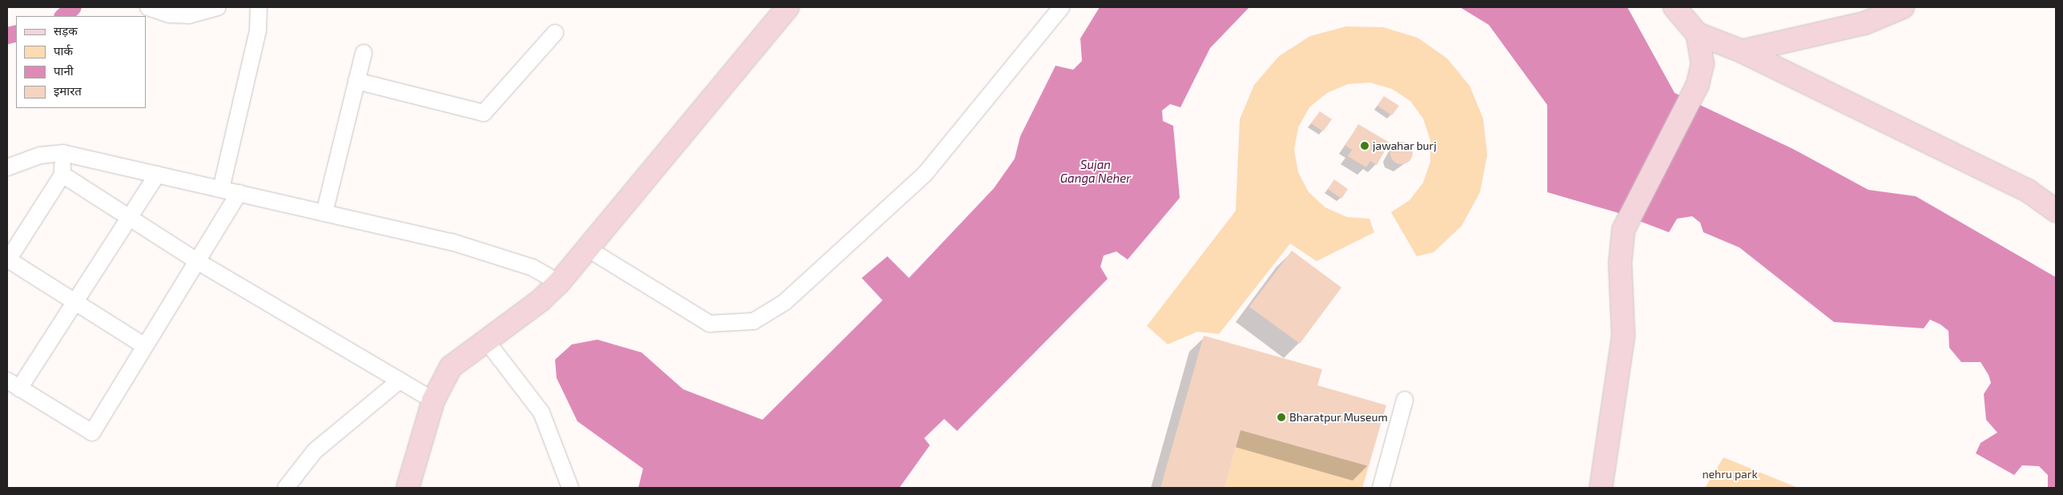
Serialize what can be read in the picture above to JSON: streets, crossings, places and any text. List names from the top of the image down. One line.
{"water":["Sujan Ganga Neher"],"parks":["nehru park"],"places":["jawahar burj","Bharatpur Museum"],"legend":["सड़क","पार्क","पानी","इमारत"]}
